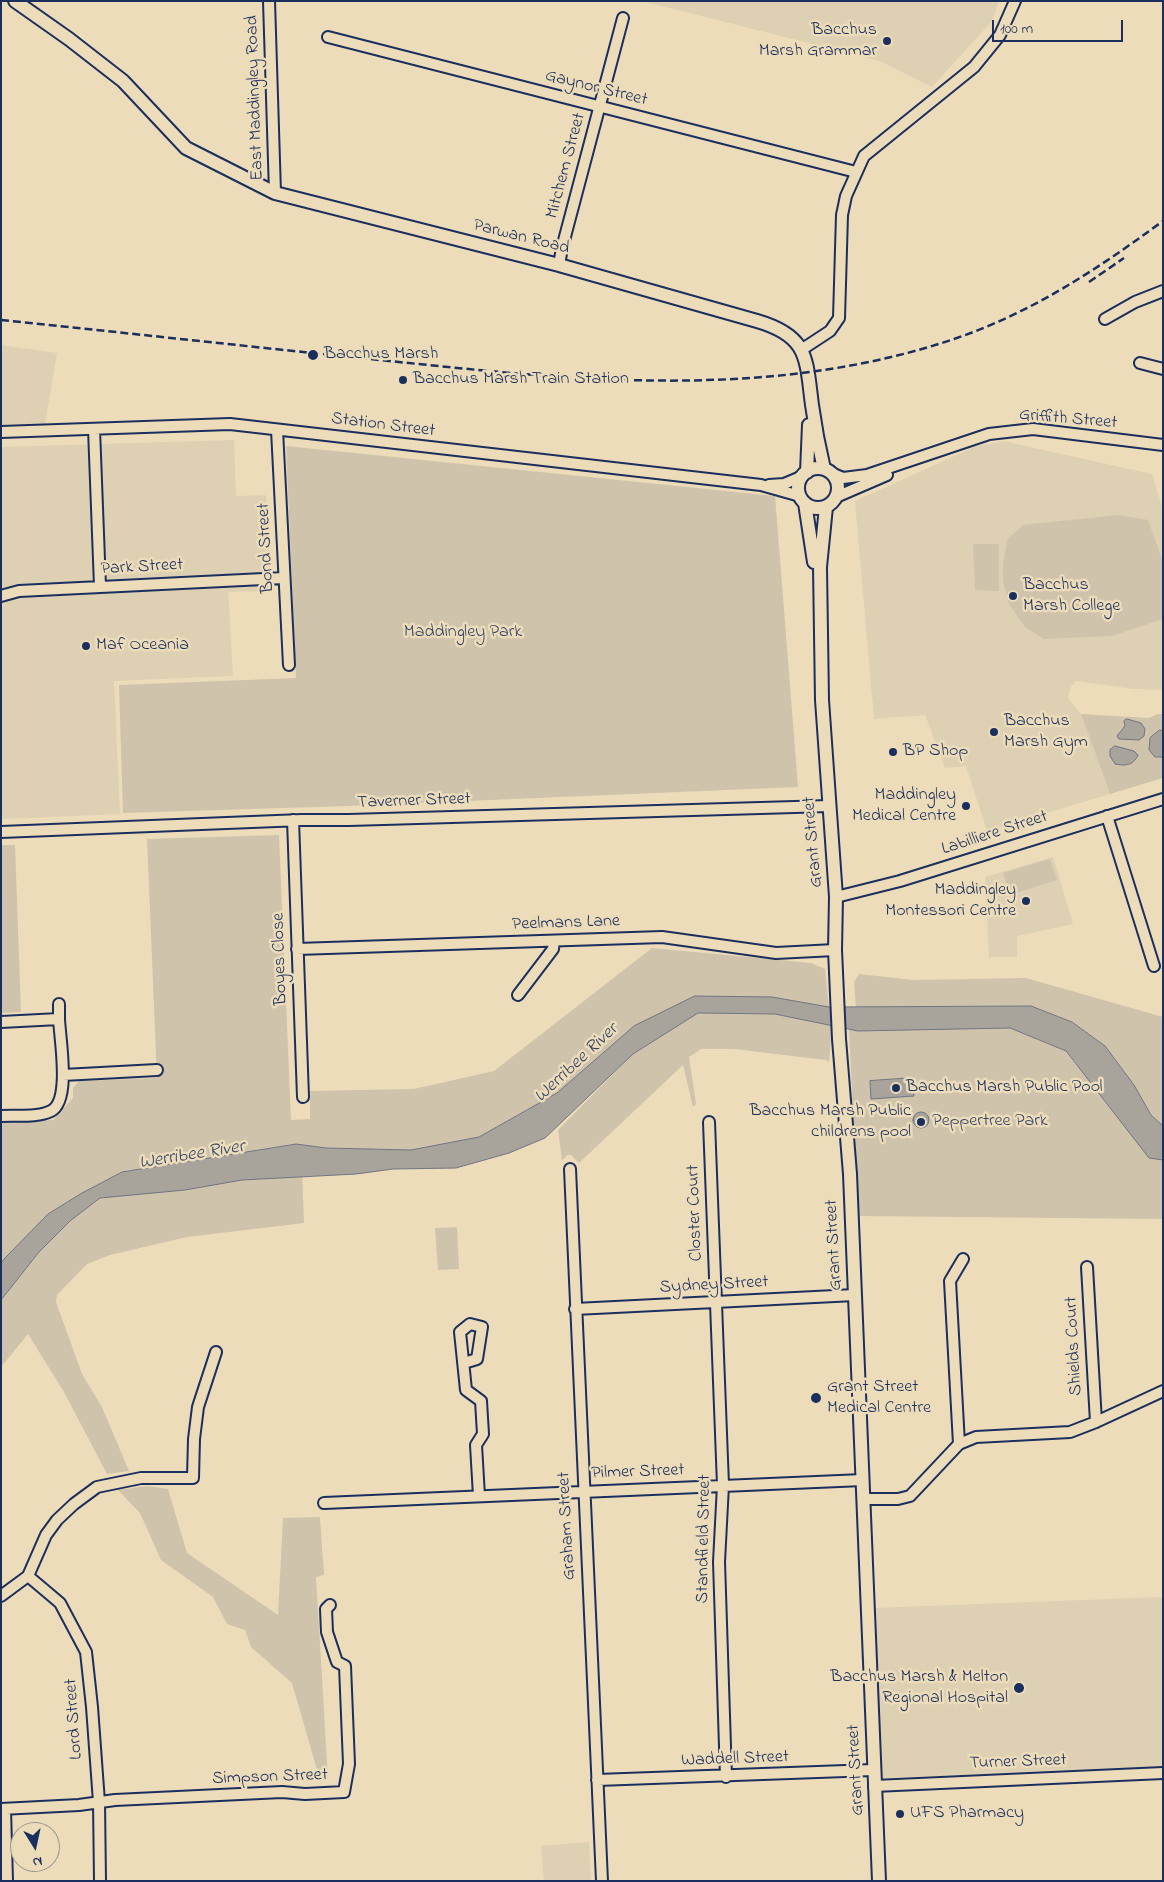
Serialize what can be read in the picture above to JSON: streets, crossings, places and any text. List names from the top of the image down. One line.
{"streets":{"main road":["Parwan Road","Grant Street"],"street":["Gaynor Street","East Maddingley Road","Mitchem Street","Griffith Street","Station Street","Bond Street","Park Street","Taverner Street","Labilliere Street","Peelmans Lane","Boyes Close","Closter Court","Sydney Street","Shields Court","Pilmer Street","Graham Street","Standfield Street","Lord Street","Waddell Street","Turner Street","Simpson Street"]},"crossings":[["Gaynor Street","Mitchem Street"],["East Maddingley Road","Parwan Road"],["Mitchem Street","Parwan Road"],["Griffith Street","Station Street"],["Griffith Street","Grant Street"],["Station Street","Bond Street"],["Station Street","Grant Street"],["Bond Street","Park Street"],["Taverner Street","Grant Street"],["Taverner Street","Boyes Close"],["Labilliere Street","Grant Street"],["Grant Street","Peelmans Lane"],["Grant Street","Sydney Street"],["Grant Street","Pilmer Street"],["Grant Street","Waddell Street"],["Grant Street","Turner Street"],["Peelmans Lane","Boyes Close"],["Closter Court","Sydney Street"],["Closter Court","Standfield Street"],["Sydney Street","Graham Street"],["Sydney Street","Standfield Street"],["Pilmer Street","Graham Street"],["Pilmer Street","Standfield Street"],["Graham Street","Waddell Street"],["Standfield Street","Waddell Street"],["Lord Street","Simpson Street"]],"water":["Werribee River"],"parks":["Maddingley Park","Peppertree Park"],"places":["Bacchus Marsh Grammar","Bacchus Marsh","Bacchus Marsh Train Station","Bacchus Marsh College","Maf Oceania","Bacchus Marsh Gym","BP Shop","Maddingley Medical Centre","Maddingley Montessori Centre","Bacchus Marsh Public Pool","Bacchus Marsh Public childrens pool","Grant Street Medical Centre","Bacchus Marsh & Melton Regional Hospital","UFS Pharmacy"],"scale_bar":"100 m","north":"bottom"}
